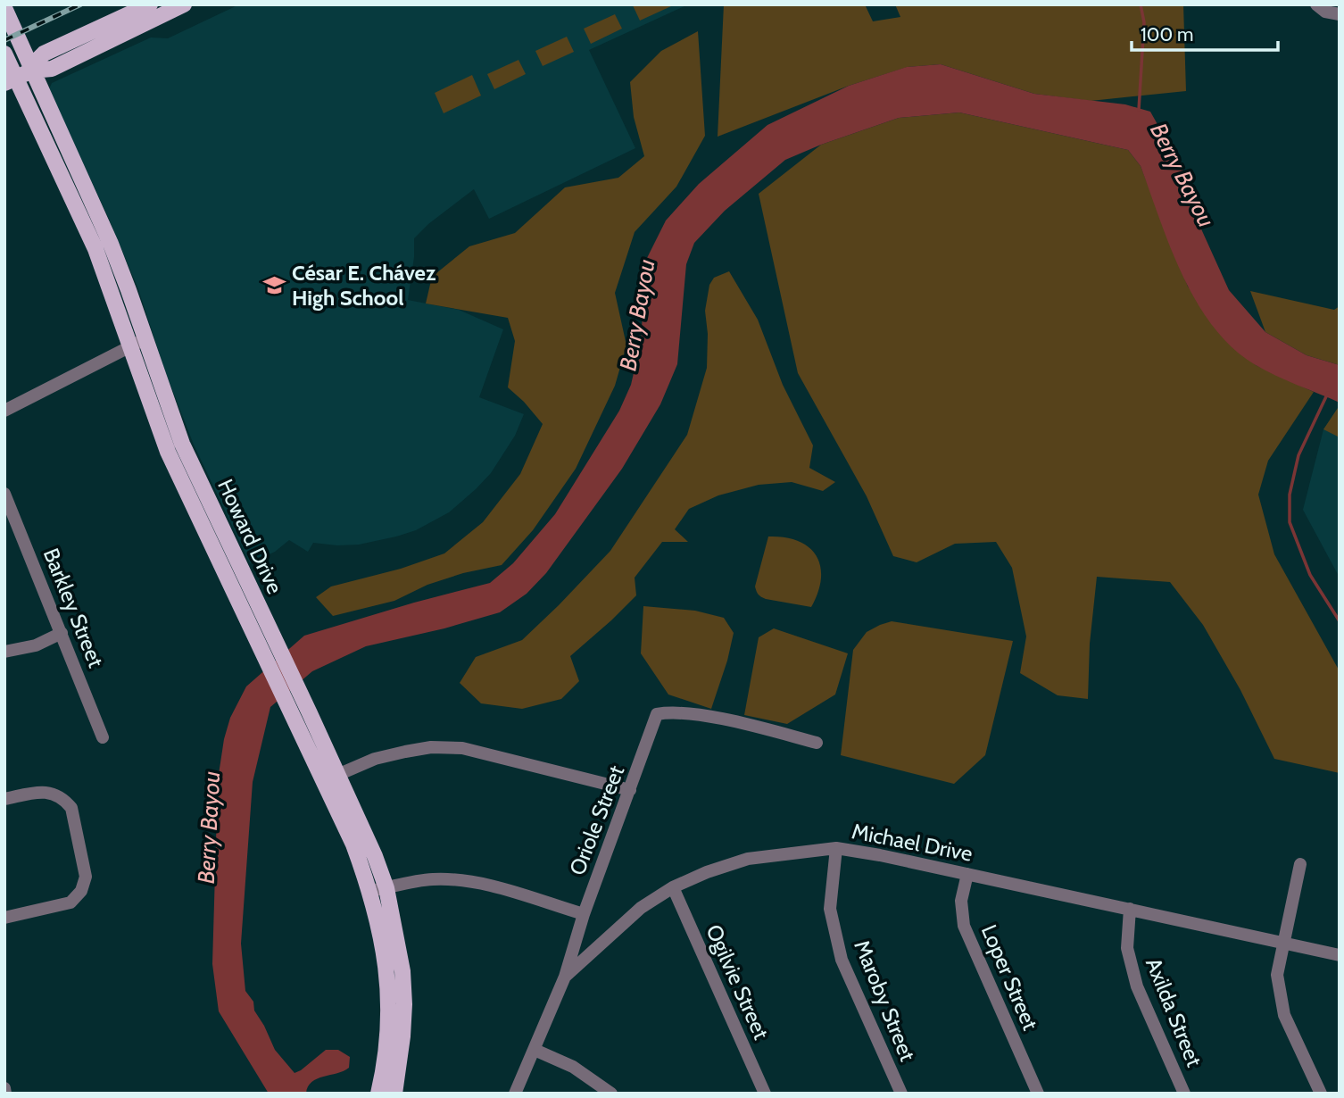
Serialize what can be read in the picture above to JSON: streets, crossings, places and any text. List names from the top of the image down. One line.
{"streets":{"main road":["Howard Drive"],"street":["Barkley Street","Oriole Street","Michael Drive","Loper Street","Ogilvie Street","Maroby Street","Axilda Street"]},"crossings":[["Oriole Street","Michael Drive"],["Michael Drive","Loper Street"],["Michael Drive","Ogilvie Street"],["Michael Drive","Maroby Street"],["Michael Drive","Axilda Street"]],"water":["Berry Bayou"],"places":{"school or university":["César E. Chávez High School"]},"scale_bar":"100 m"}
